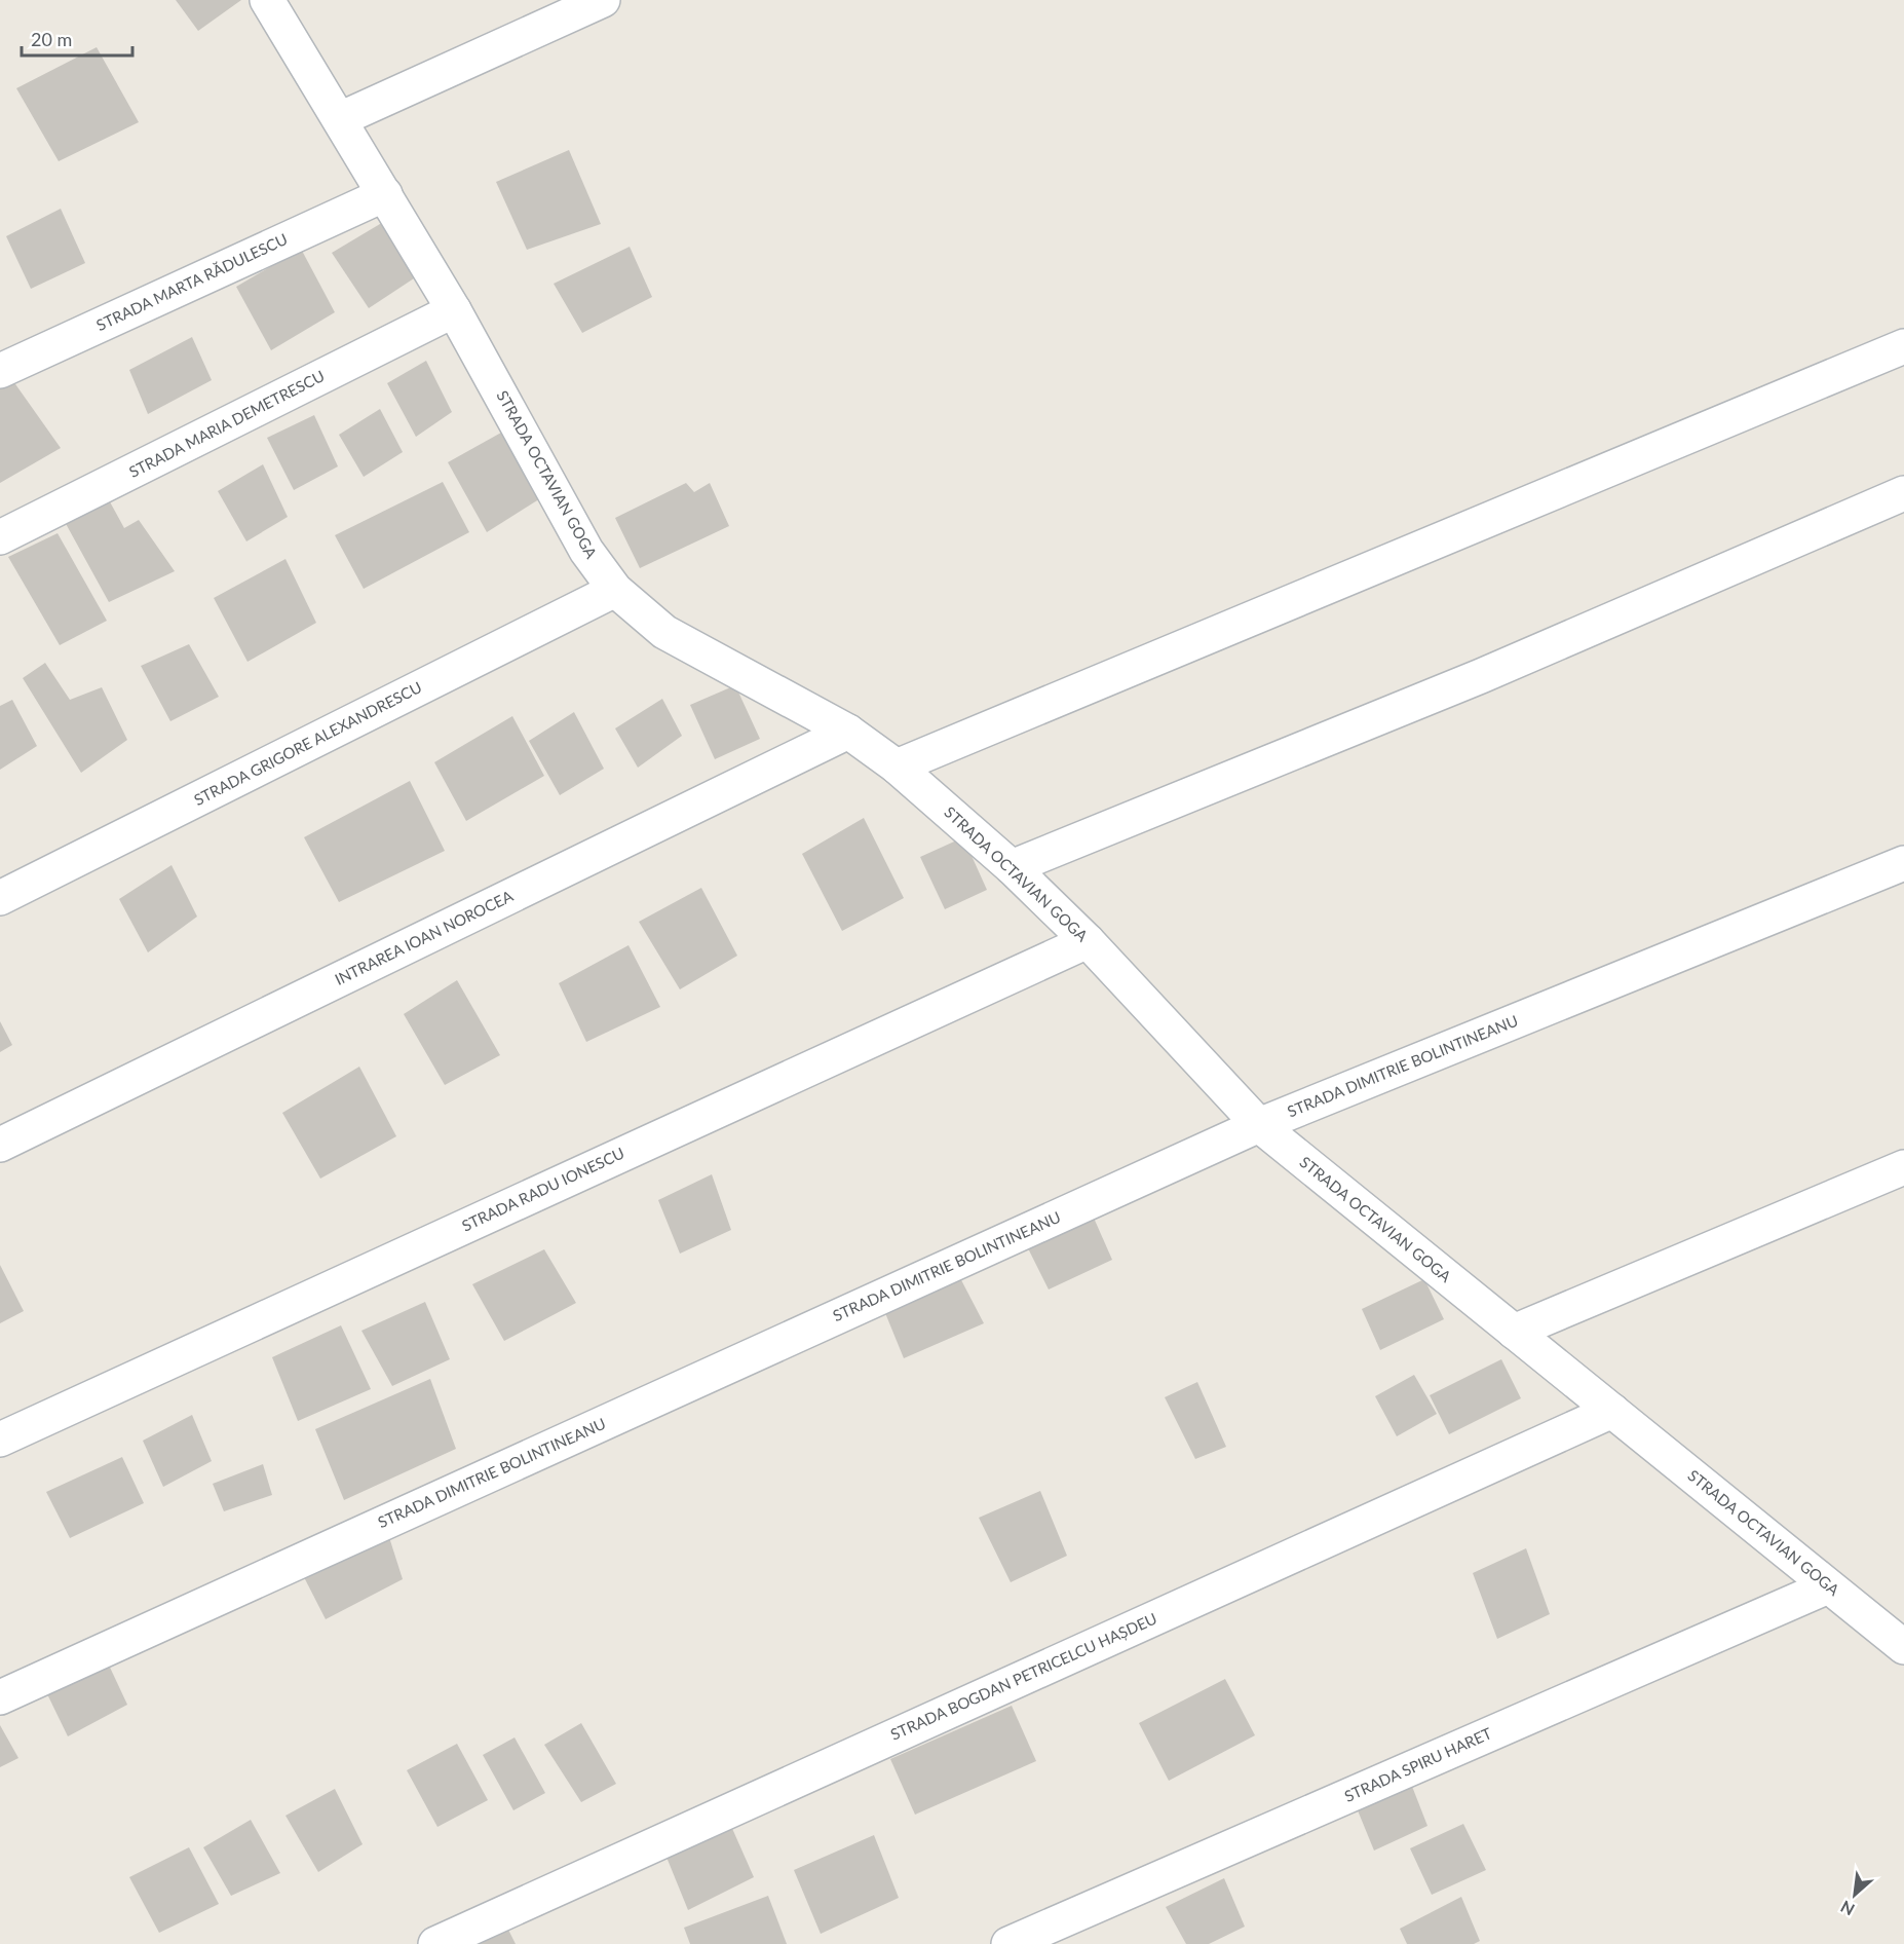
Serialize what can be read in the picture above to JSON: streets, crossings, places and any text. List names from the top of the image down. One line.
{"streets":{"street":["STRADA MARTA RĂDULESCU","STRADA MARIA DEMETRESCU","STRADA OCTAVIAN GOGA","STRADA GRIGORE ALEXANDRESCU","INTRAREA IOAN NOROCEA","STRADA DIMITRIE BOLINTINEANU","STRADA RADU IONESCU","STRADA BOGDAN PETRICELCU HAȘDEU","STRADA SPIRU HARET"]},"crossings":[["STRADA MARTA RĂDULESCU","STRADA OCTAVIAN GOGA"],["STRADA MARIA DEMETRESCU","STRADA OCTAVIAN GOGA"],["STRADA OCTAVIAN GOGA","STRADA GRIGORE ALEXANDRESCU"],["STRADA OCTAVIAN GOGA","INTRAREA IOAN NOROCEA"],["STRADA OCTAVIAN GOGA","STRADA DIMITRIE BOLINTINEANU"],["STRADA OCTAVIAN GOGA","STRADA RADU IONESCU"],["STRADA OCTAVIAN GOGA","STRADA BOGDAN PETRICELCU HAȘDEU"],["STRADA OCTAVIAN GOGA","STRADA SPIRU HARET"]],"scale_bar":"20 m","north":"bottom left"}
